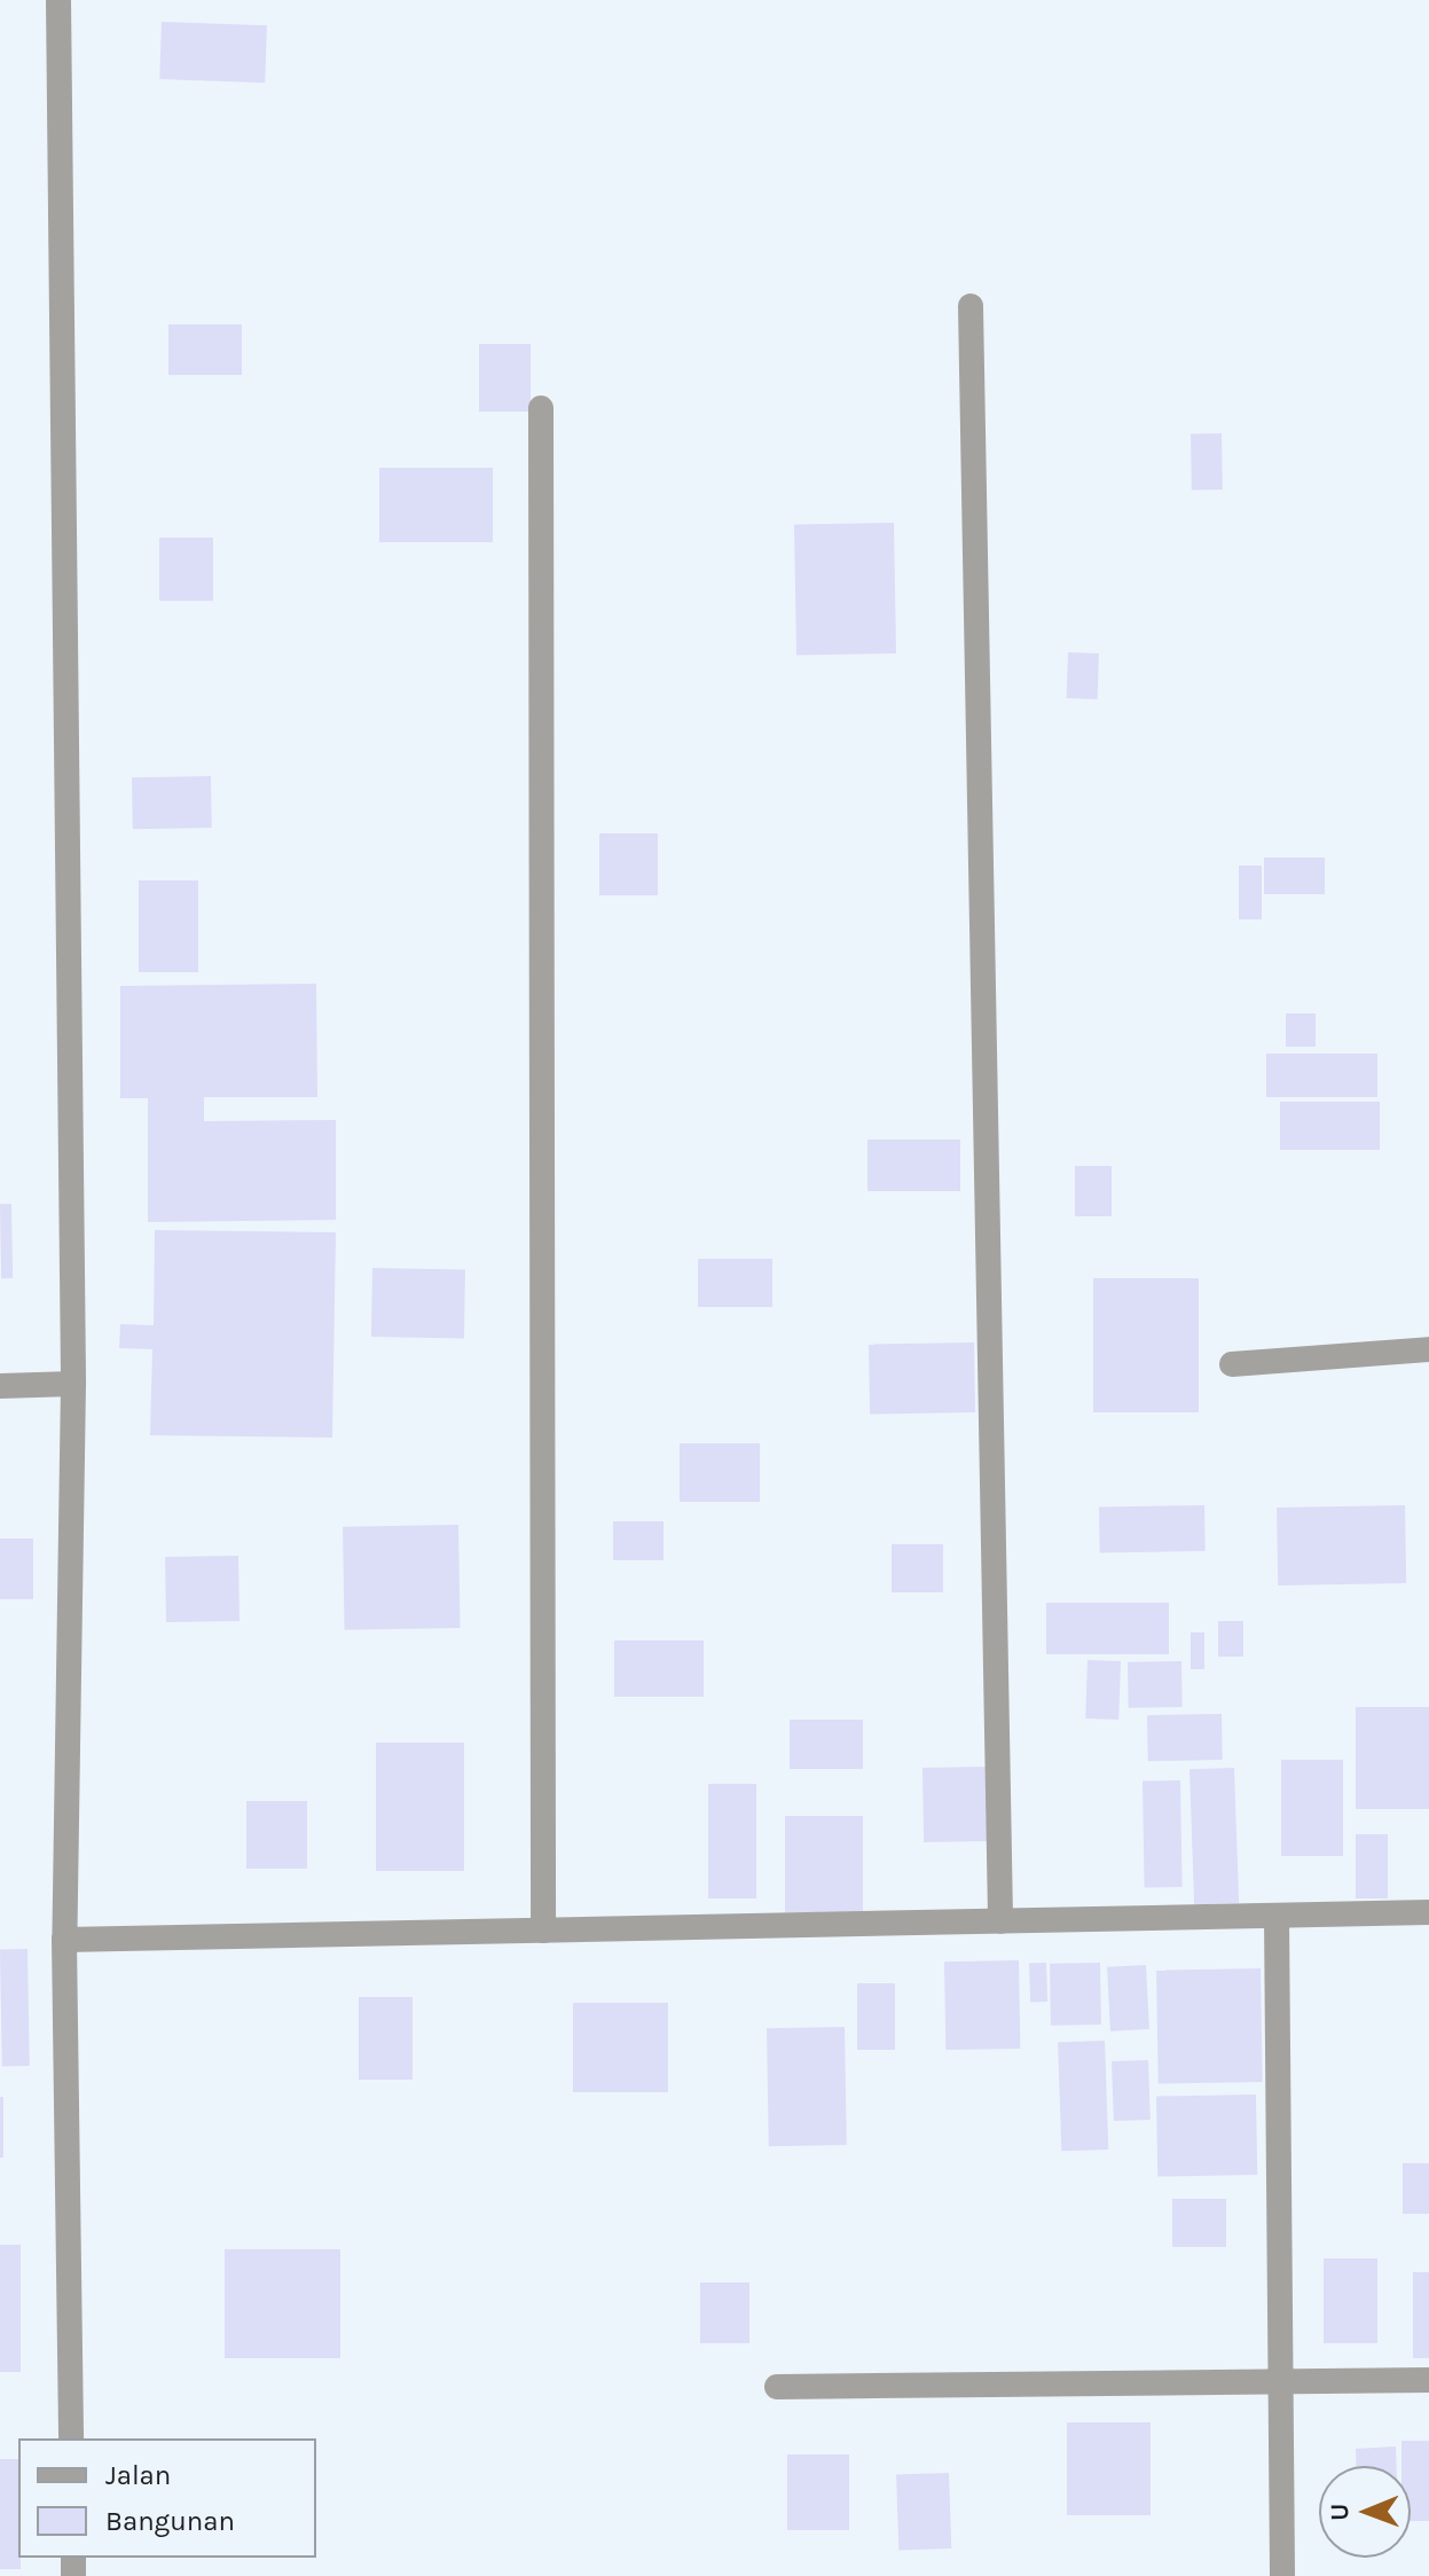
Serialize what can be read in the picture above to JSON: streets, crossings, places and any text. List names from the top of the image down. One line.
{"legend":["Jalan","Bangunan"],"north":"left"}
